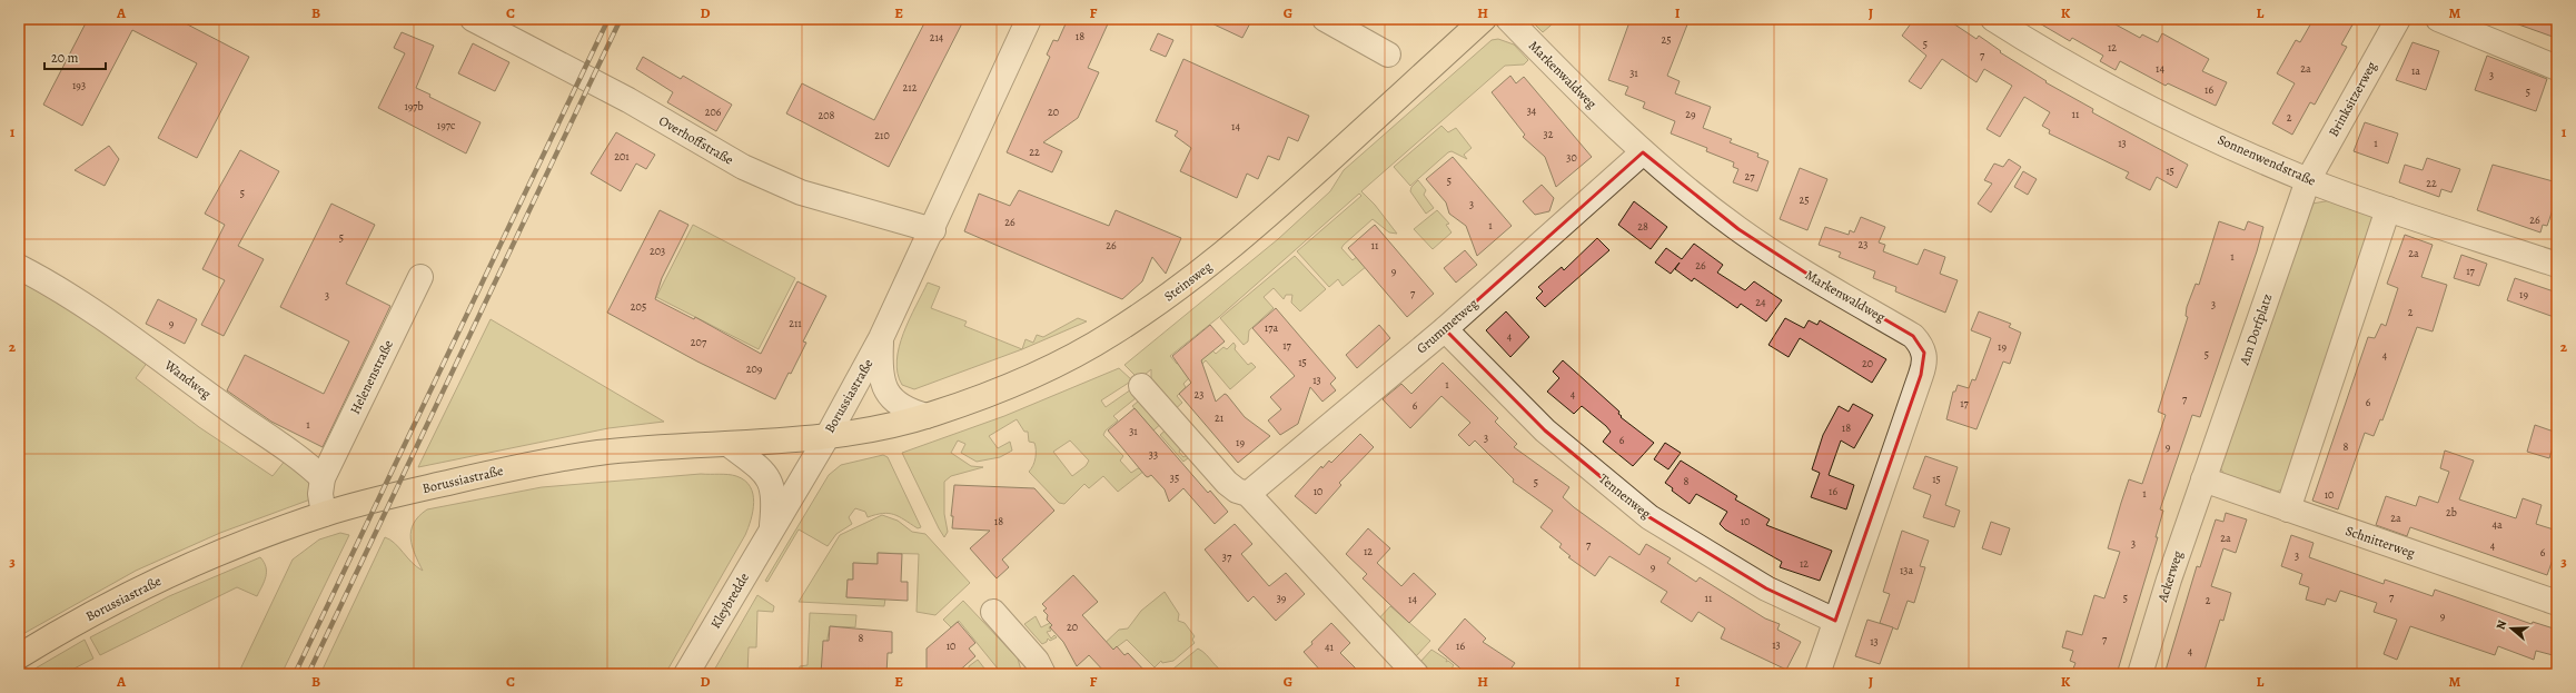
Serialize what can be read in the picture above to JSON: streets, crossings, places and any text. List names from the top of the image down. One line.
{"streets":{"main road":["Steinsweg","Borussiastraße"],"street":["Markenwaldweg","Brinksitzerweg","Overhoffstraße","Sonnenwendstraße","Grummetweg","Am Dorfplatz","Helenenstraße","Wandweg","Tennenweg","Schnitterweg","Ackerweg","Kleybredde"]},"crossings":[["Markenwaldweg","Grummetweg"],["Markenwaldweg","Tennenweg"],["Brinksitzerweg","Sonnenwendstraße"],["Brinksitzerweg","Am Dorfplatz"],["Overhoffstraße","Borussiastraße"],["Sonnenwendstraße","Am Dorfplatz"],["Steinsweg","Borussiastraße"],["Steinsweg","Kleybredde"],["Grummetweg","Tennenweg"],["Am Dorfplatz","Schnitterweg"],["Am Dorfplatz","Ackerweg"],["Helenenstraße","Wandweg"],["Borussiastraße","Kleybredde"],["Schnitterweg","Ackerweg"]],"house_numbers":["18","214","25","5","12","7","14","2a","1a","31","3","193","212","16","5","197b","34","206","20","29","11","208","2","197c","14","32","210","13","1","22","201","30","15","27","5","22","5","25","3","26","26","1","28","5","23","26","11","203","2a","1","26","9","17","7","19","3","24","3","205","2","9","211","17a","4","207","17","19","5","4","15","20","209","13","1","23","4","7","6","17","6","21","1","18","31","3","6","19","9","8","33","35","15","8","5","10","16","1","10","2b","2a","18","10","4a","2a","3","7","4","12","6","3","37","12","9","13a","7","39","11","5","14","2","9","20","8","7","13","13","10","16","41","4"],"scale_bar":"20 m","north":"left","grid":{"columns":["A","B","C","D","E","F","G","H","I","J","K","L","M"],"rows":["1","2","3"]}}
